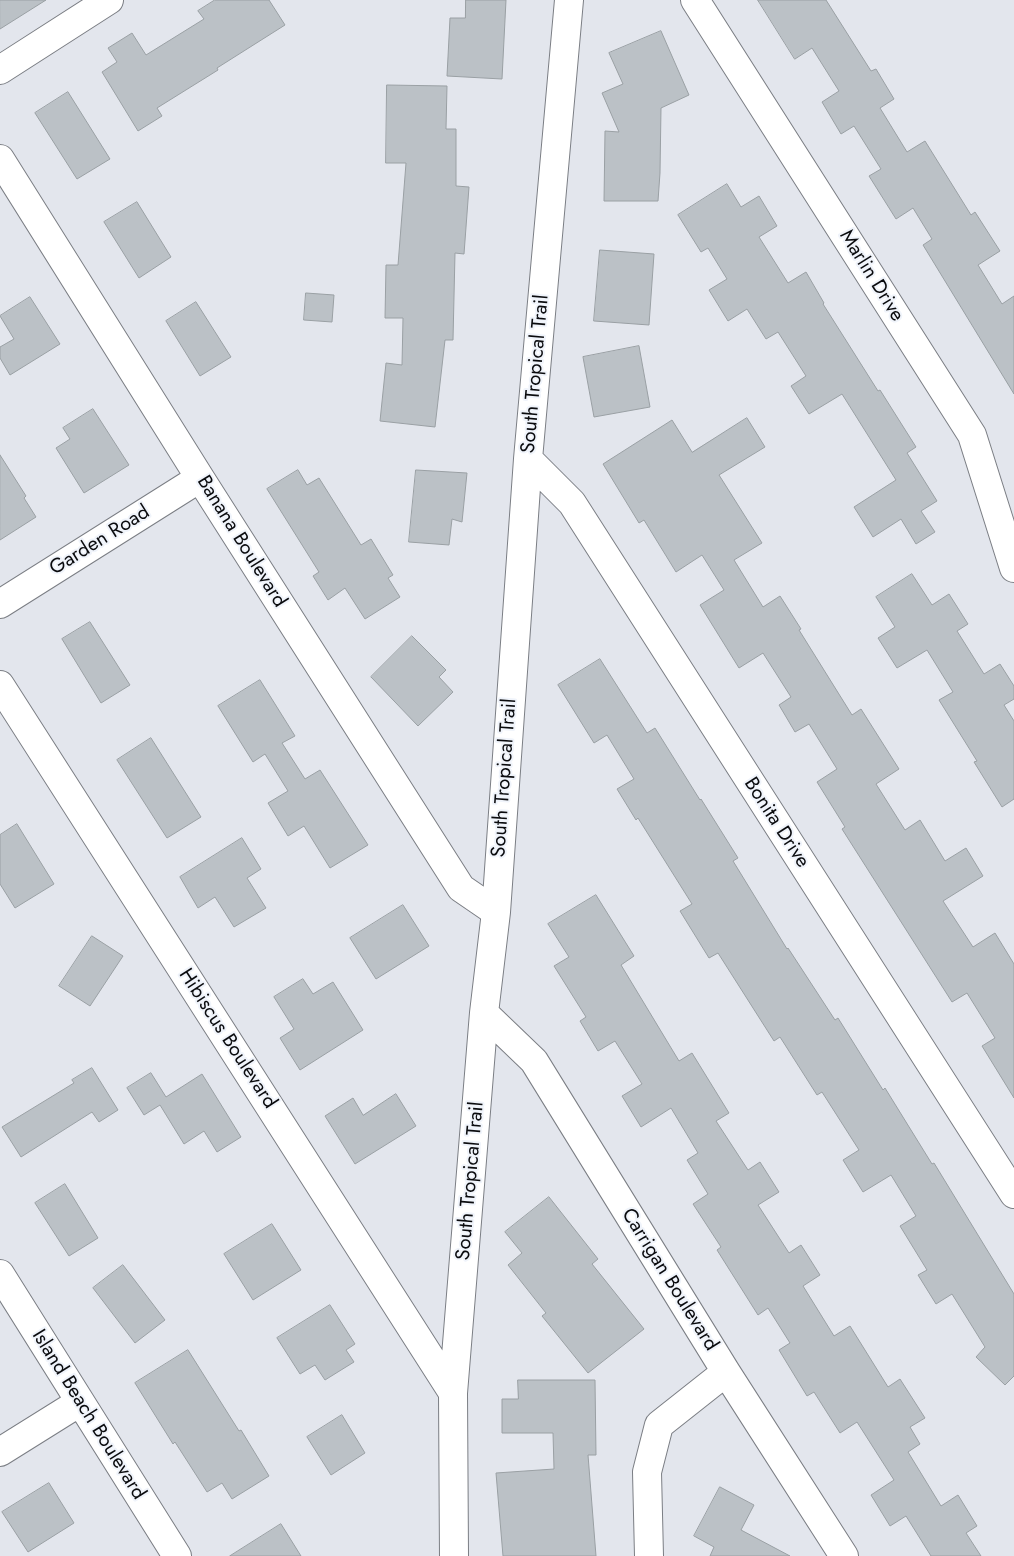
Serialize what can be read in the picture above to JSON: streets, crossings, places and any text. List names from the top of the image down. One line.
{"streets":{"street":["Marlin Drive","South Tropical Trail","Garden Road","Banana Boulevard","Bonita Drive","Hibiscus Boulevard","Carrigan Boulevard","Island Beach Boulevard"]},"crossings":[["South Tropical Trail","Banana Boulevard"],["South Tropical Trail","Bonita Drive"],["South Tropical Trail","Hibiscus Boulevard"],["South Tropical Trail","Carrigan Boulevard"],["Garden Road","Banana Boulevard"]]}
